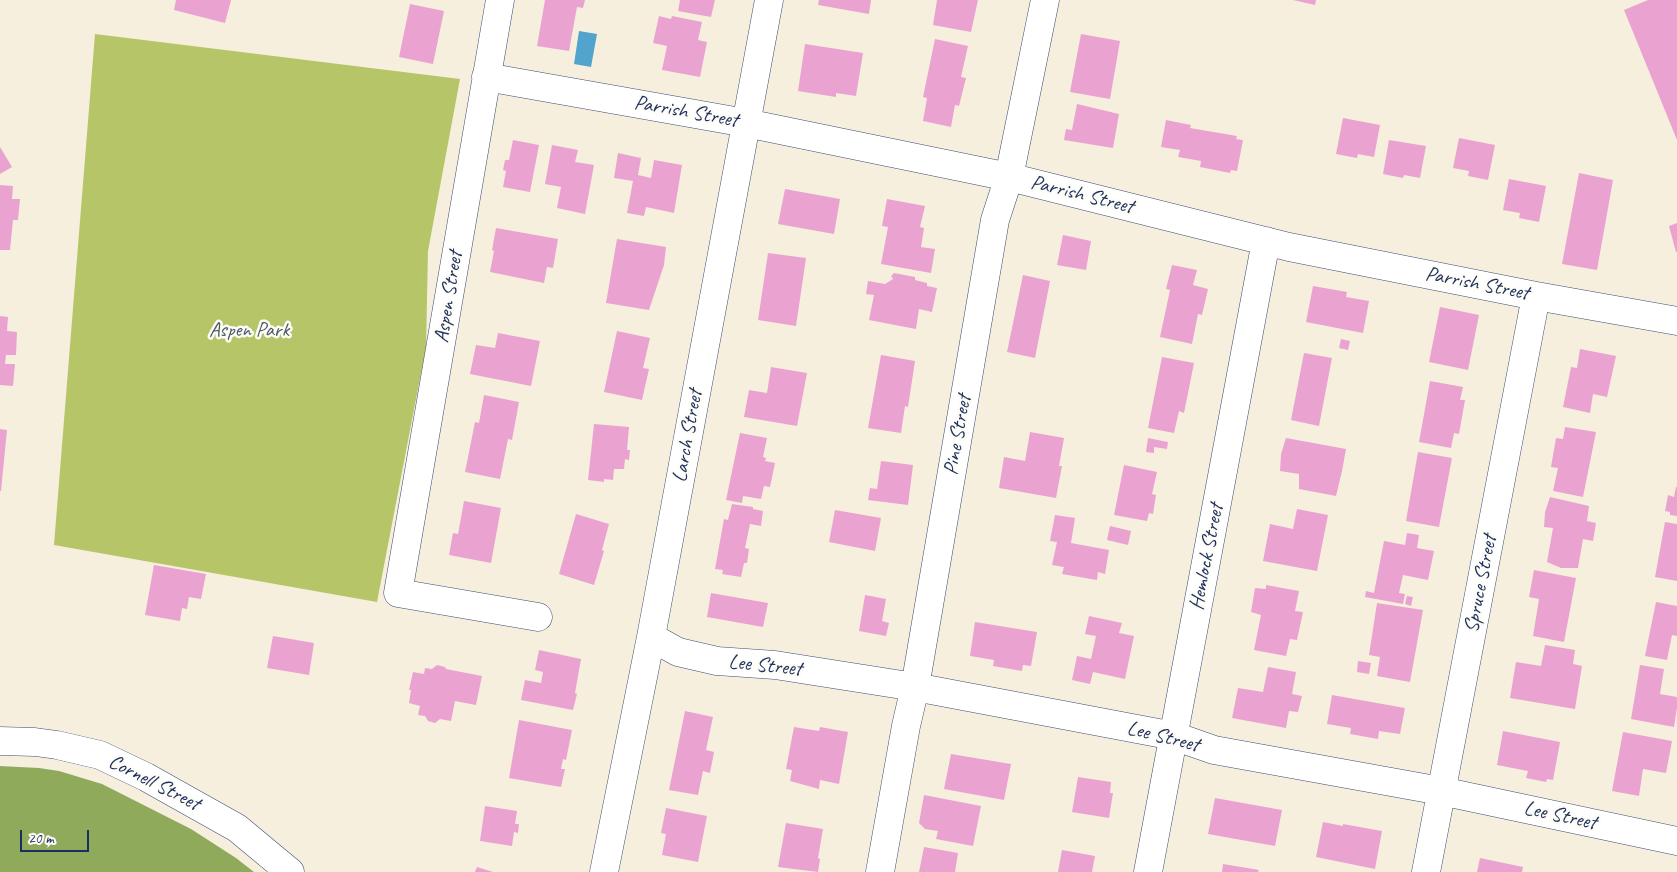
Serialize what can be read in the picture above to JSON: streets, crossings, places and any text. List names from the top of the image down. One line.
{"streets":{"street":["Parrish Street","Aspen Street","Pine Street","Larch Street","Hemlock Street","Spruce Street","Lee Street","Cornell Street"]},"crossings":[["Parrish Street","Aspen Street"],["Parrish Street","Pine Street"],["Parrish Street","Larch Street"],["Parrish Street","Hemlock Street"],["Parrish Street","Spruce Street"],["Pine Street","Lee Street"],["Larch Street","Lee Street"],["Hemlock Street","Lee Street"],["Spruce Street","Lee Street"]],"parks":["Aspen Park"],"scale_bar":"20 m"}
